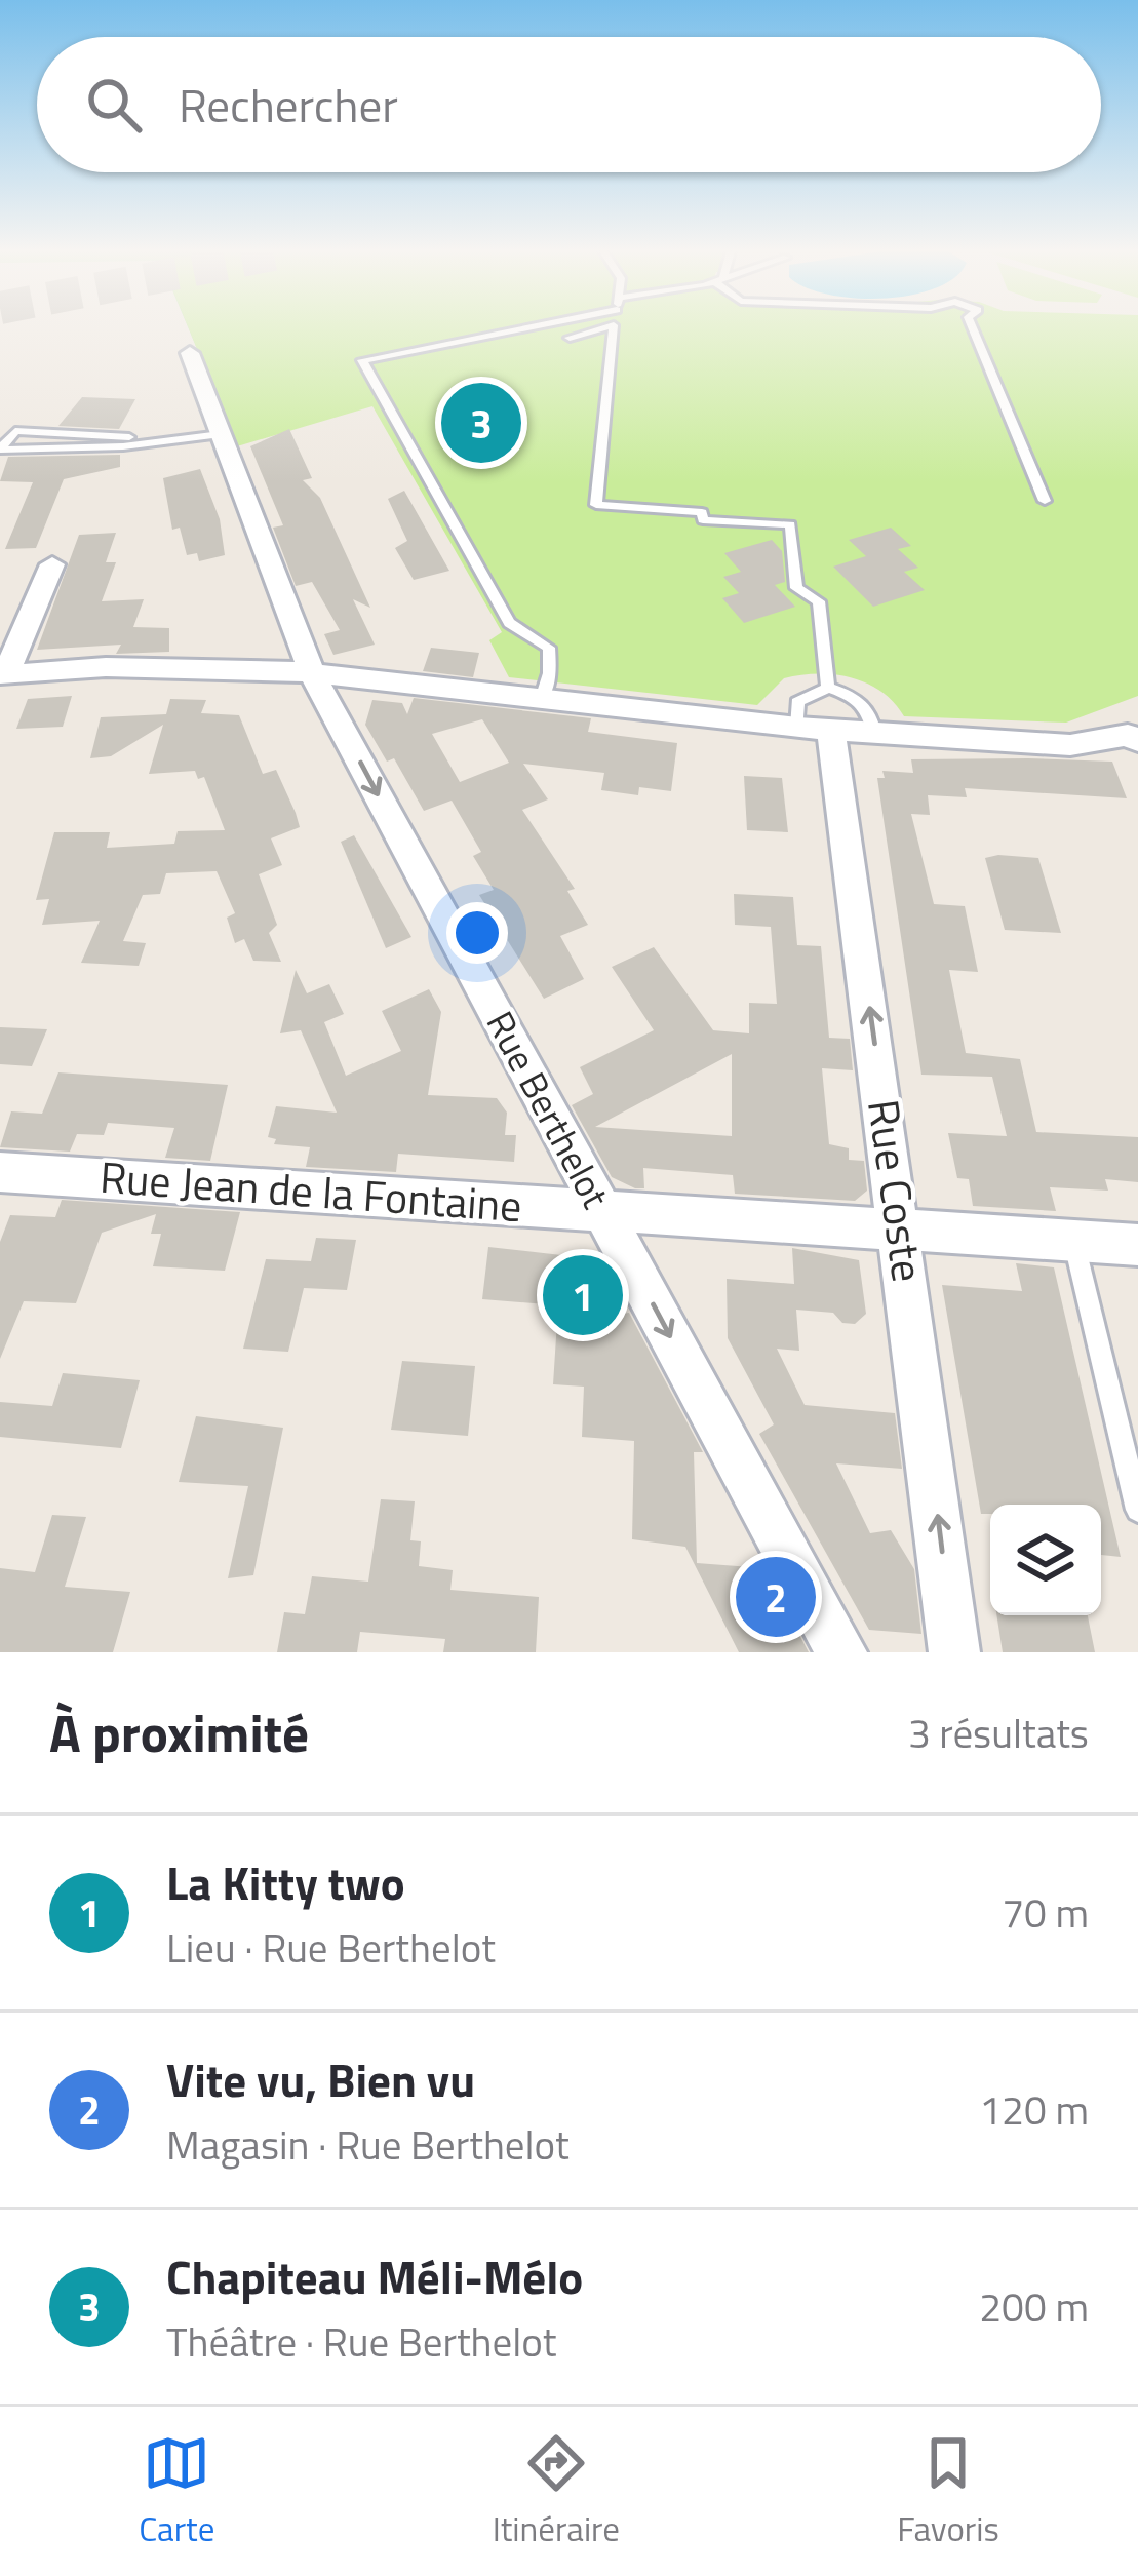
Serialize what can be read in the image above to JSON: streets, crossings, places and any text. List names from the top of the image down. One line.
{"streets":{"street":["Rue Berthelot","Rue Coste","Rue Jean de la Fontaine"]},"crossings":[["Rue Berthelot","Rue Jean de la Fontaine"],["Rue Coste","Rue Jean de la Fontaine"]],"one_way":["Rue Berthelot","Rue Coste"],"page":{"search":"Rechercher","pins":["3","1","2"],"heading":["À proximité","3 résultats"],"list":[{"mark":"1","name":"La Kitty two","note":"Lieu · Rue Berthelot","value":"70 m"},{"mark":"2","name":"Vite vu, Bien vu","note":"Magasin · Rue Berthelot","value":"120 m"},{"mark":"3","name":"Chapiteau Méli-Mélo","note":"Théâtre · Rue Berthelot","value":"200 m"}],"nav":["Carte","Itinéraire","Favoris"]}}
